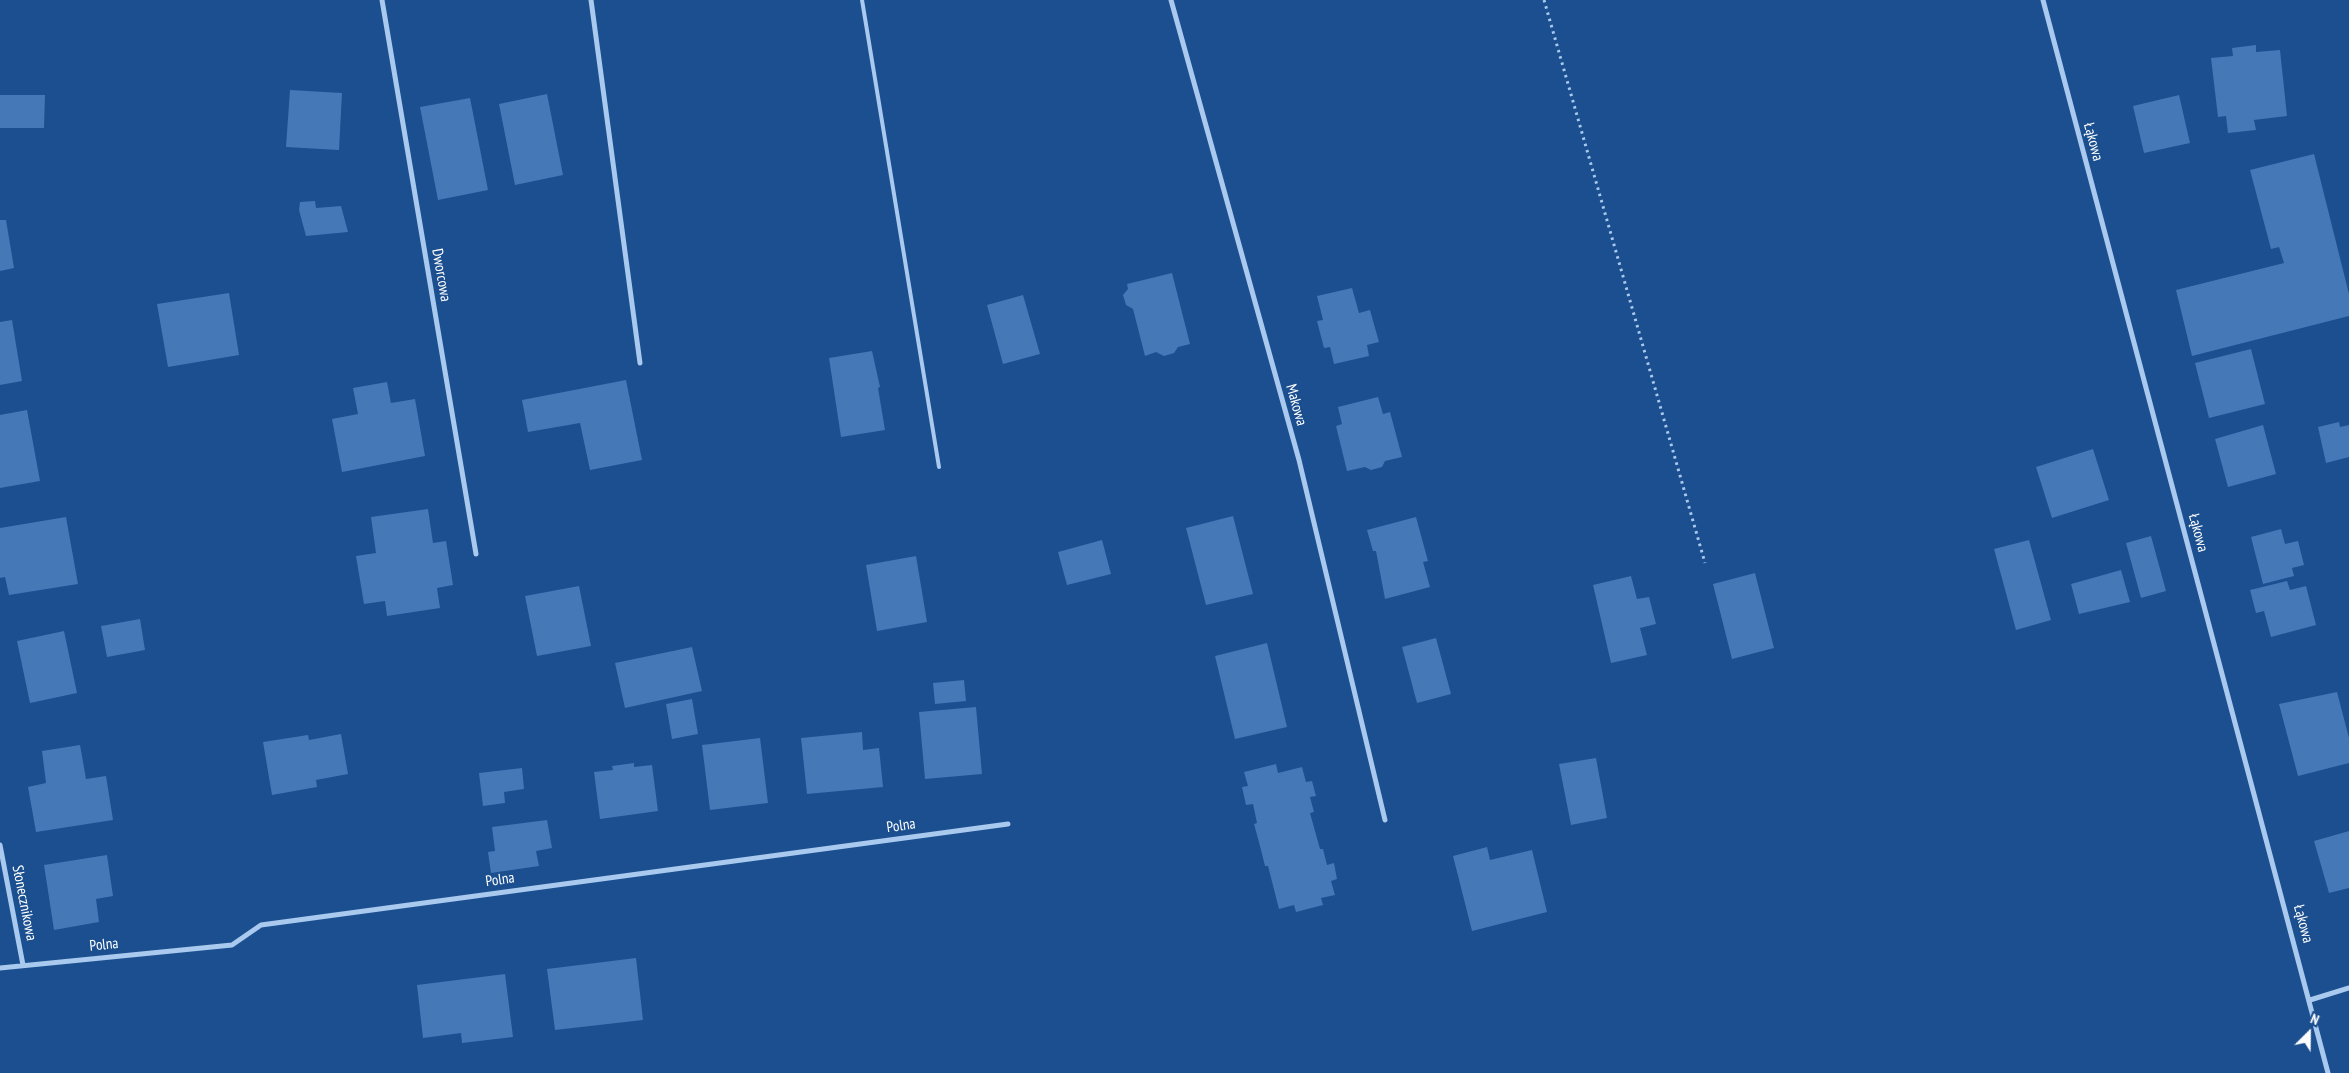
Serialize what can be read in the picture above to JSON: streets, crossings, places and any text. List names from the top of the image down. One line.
{"streets":{"street":["Łąkowa","Dworcowa","Makowa","Polna","Słonecznikowa"]},"crossings":[["Polna","Słonecznikowa"]],"north":"top right"}
